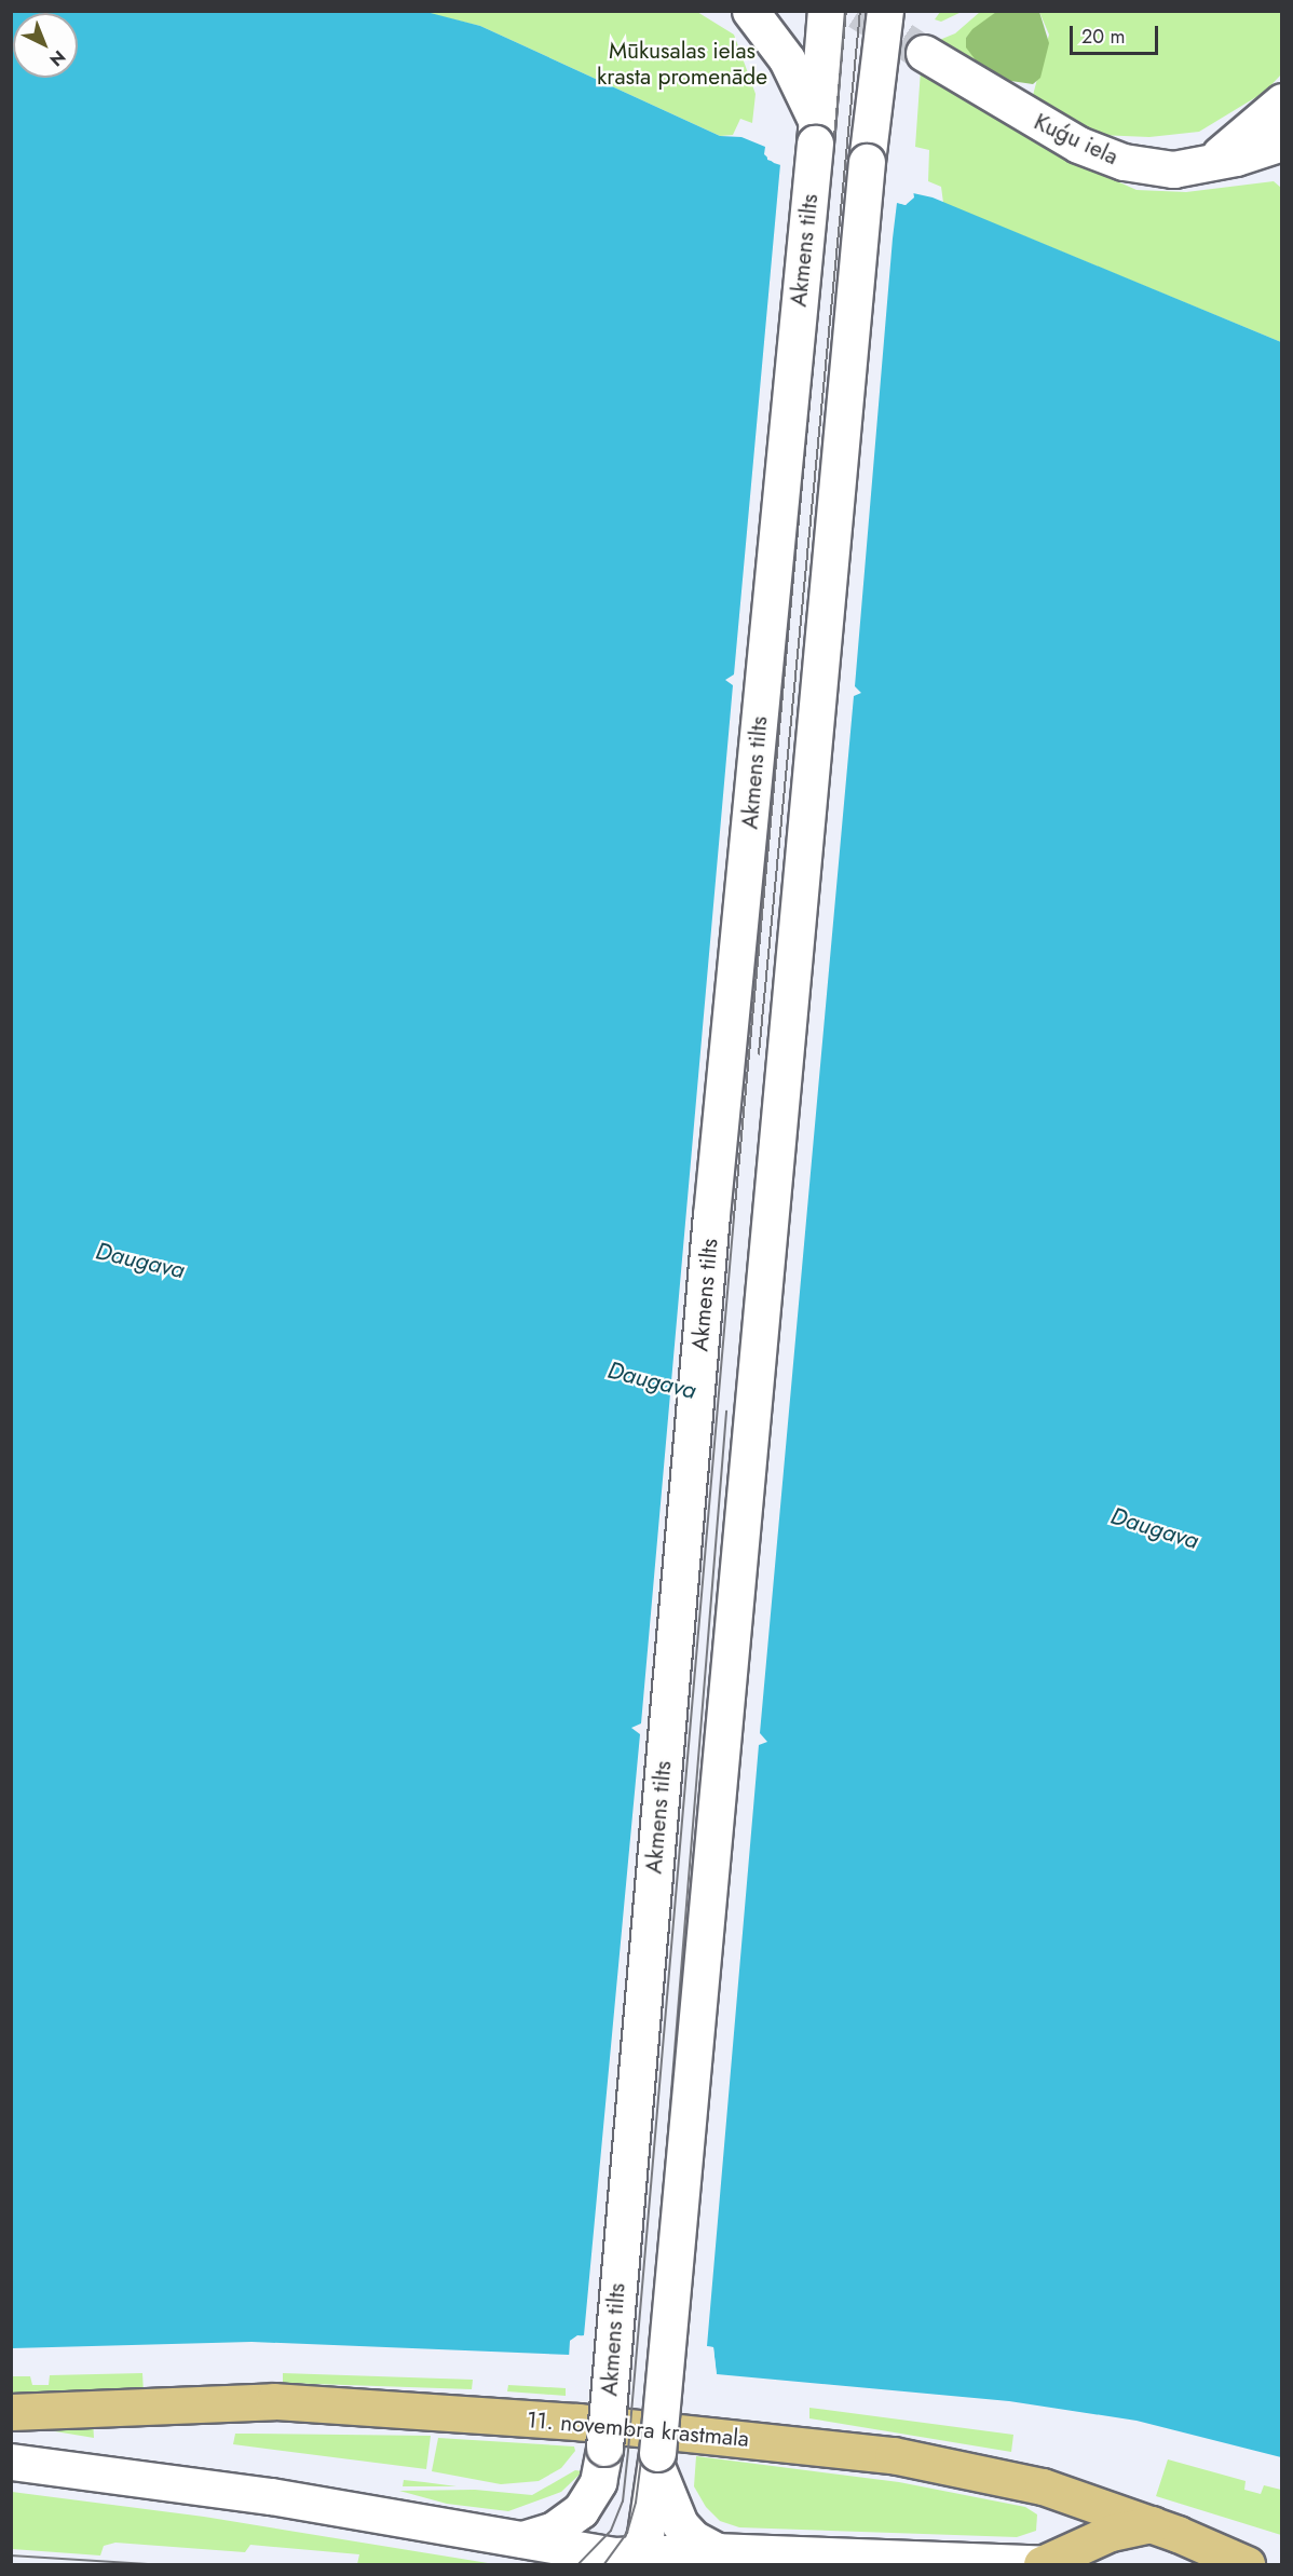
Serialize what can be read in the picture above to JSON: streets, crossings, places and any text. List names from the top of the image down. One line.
{"streets":{"main road":["Kuģu iela","Akmens tilts","11. novembra krastmala"]},"crossings":[["Akmens tilts","11. novembra krastmala"]],"water":["Daugava"],"parks":["Mūkusalas ielas krasta promenāde"],"scale_bar":"20 m","north":"bottom right"}
